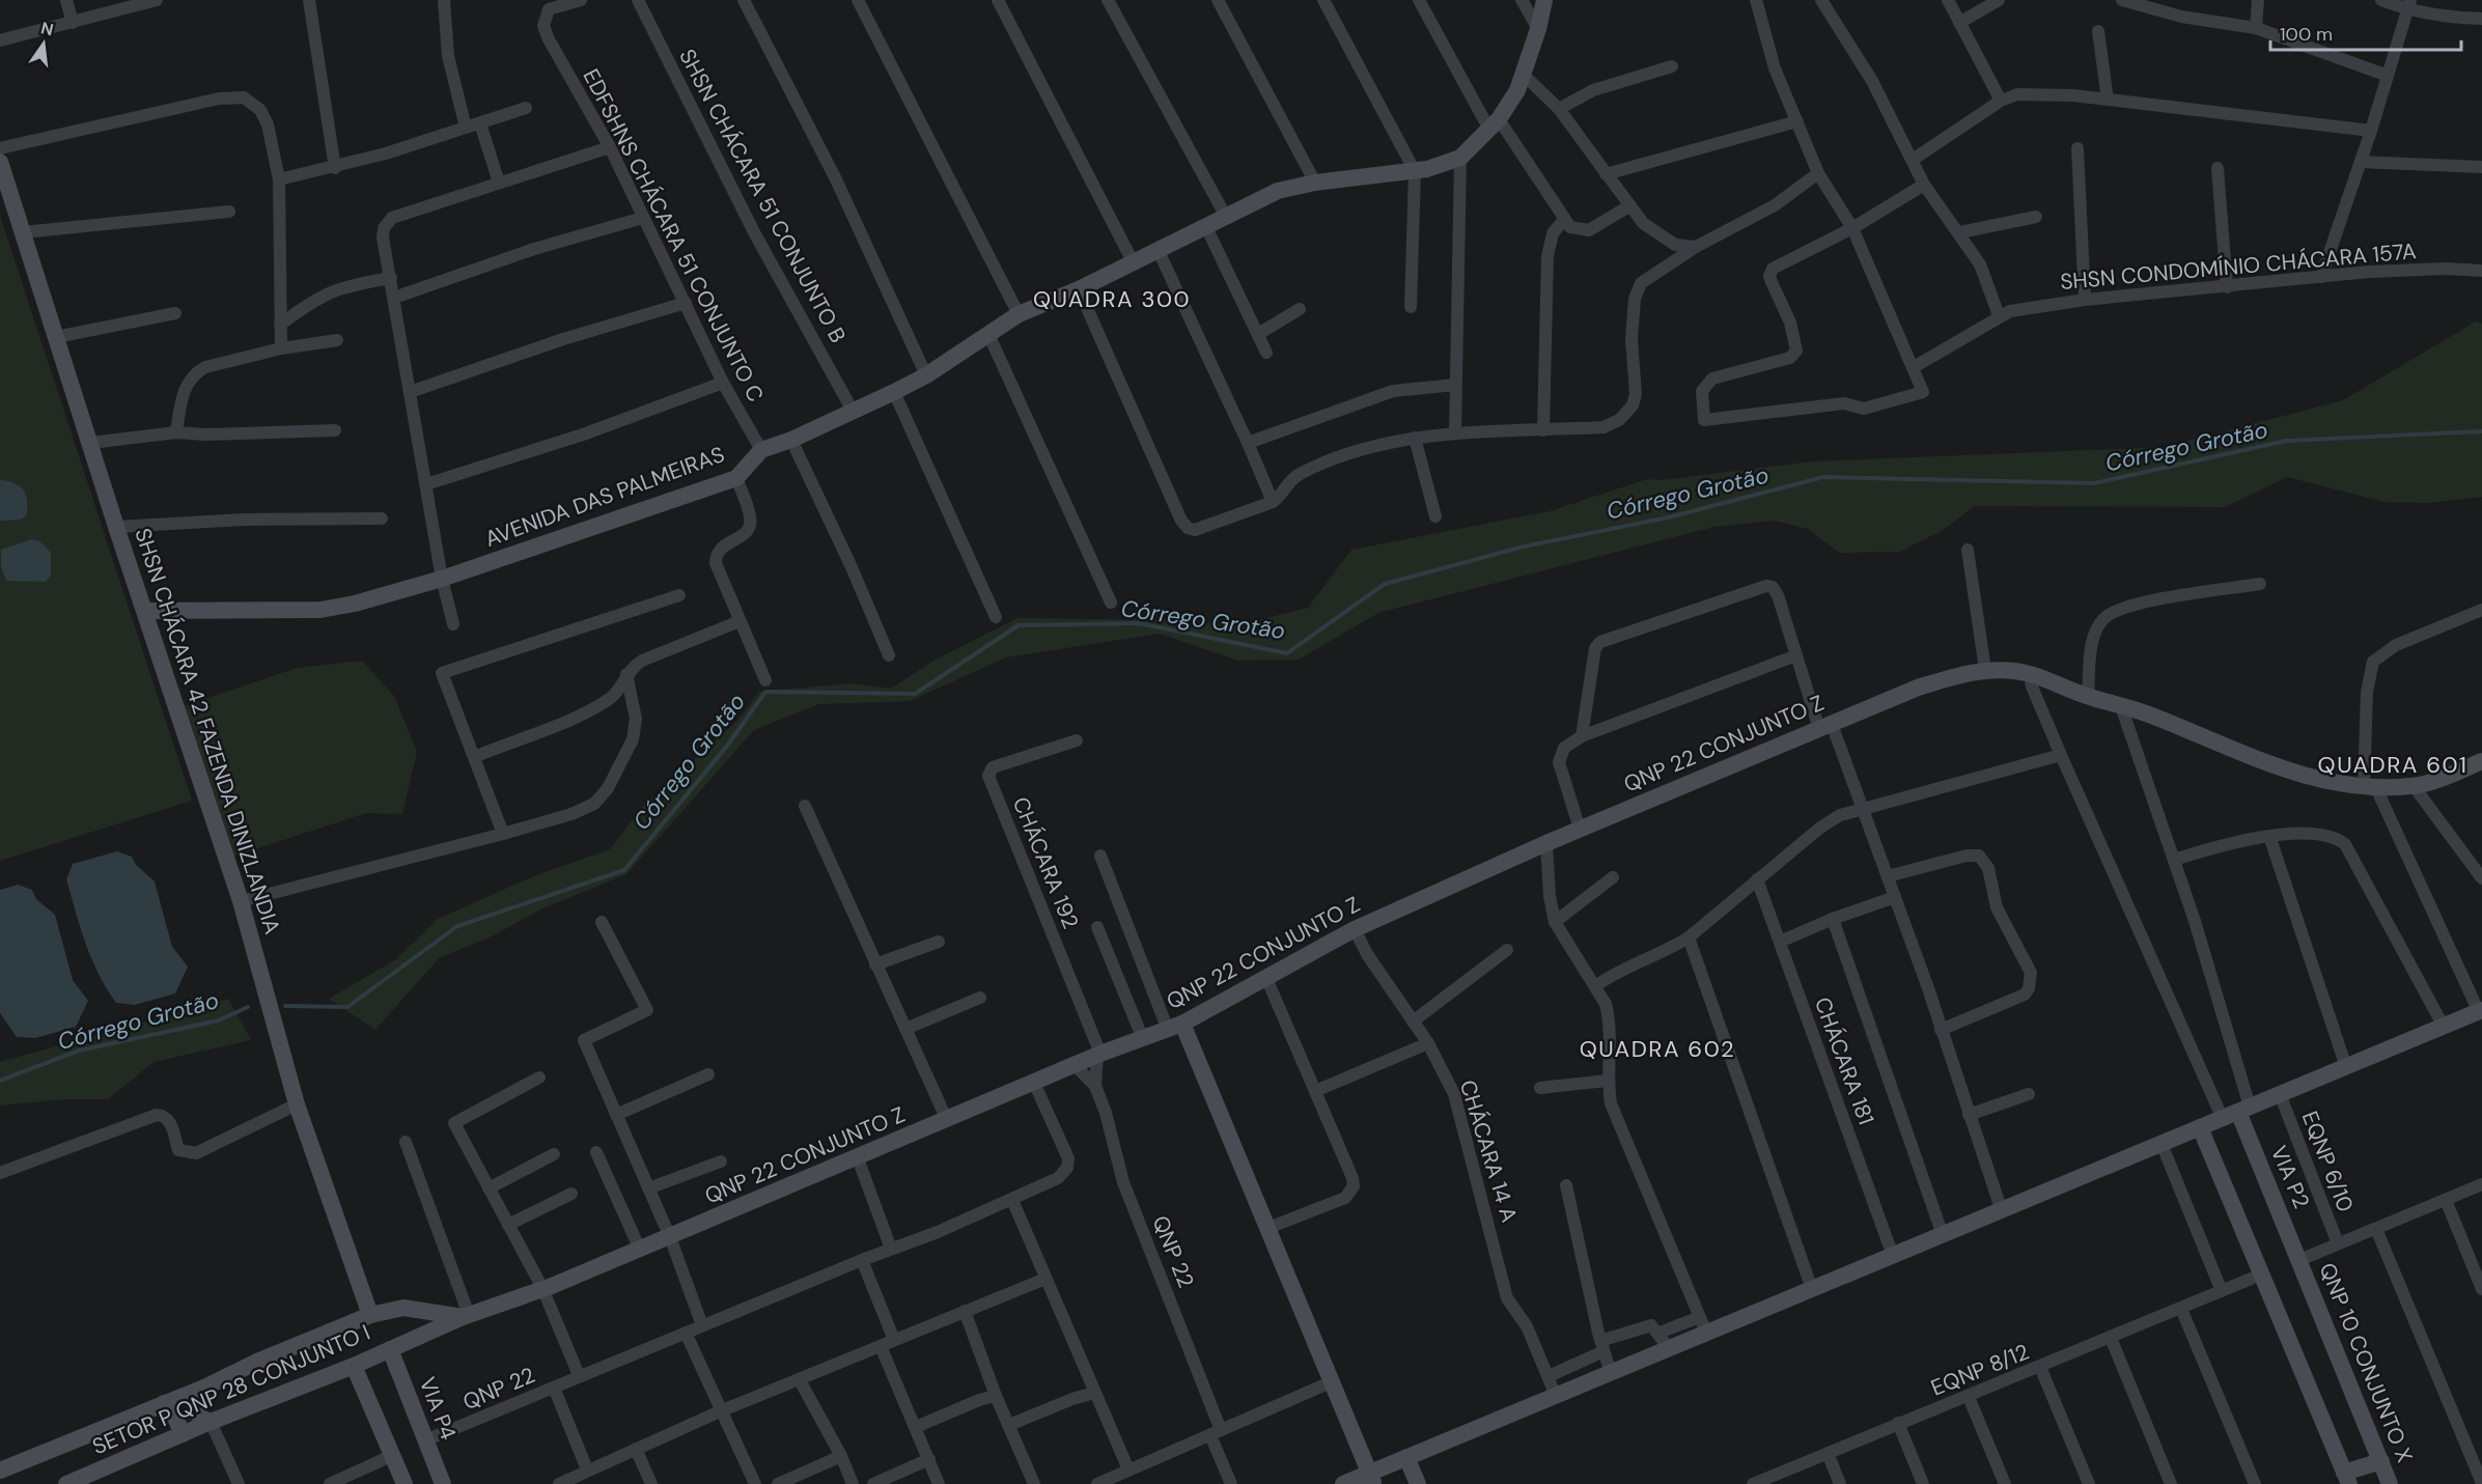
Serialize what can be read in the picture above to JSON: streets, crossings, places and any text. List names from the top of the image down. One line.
{"streets":{"street":["SHSN CHÁCARA 51 CONJUNTO B","EDFSHNS CHÁCARA 51 CONJUNTO C","SHSN CONDOMÍNIO CHÁCARA 157A","AVENIDA DAS PALMEIRAS","SHSN CHÁCARA 42 FAZENDA DINIZLANDIA","QNP 22 CONJUNTO Z","CHÁCARA 192","CHÁCARA 181","CHÁCARA 14 A","EQNP 6/10","VIA P2","QNP 22","QNP 10 CONJUNTO X","EQNP 8/12","SETOR P QNP 28 CONJUNTO I","VIA P4"]},"crossings":[["SHSN CHÁCARA 51 CONJUNTO B","AVENIDA DAS PALMEIRAS"],["EDFSHNS CHÁCARA 51 CONJUNTO C","AVENIDA DAS PALMEIRAS"],["AVENIDA DAS PALMEIRAS","SHSN CHÁCARA 42 FAZENDA DINIZLANDIA"],["QNP 22 CONJUNTO Z","CHÁCARA 192"],["QNP 22 CONJUNTO Z","CHÁCARA 14 A"],["QNP 22 CONJUNTO Z","QNP 22"],["QNP 22 CONJUNTO Z","SETOR P QNP 28 CONJUNTO I"],["CHÁCARA 192","QNP 22"],["EQNP 6/10","VIA P2"],["EQNP 6/10","QNP 10 CONJUNTO X"],["VIA P2","QNP 10 CONJUNTO X"],["QNP 22","VIA P4"],["SETOR P QNP 28 CONJUNTO I","VIA P4"]],"districts":["QUADRA 300","QUADRA 601","QUADRA 602"],"water":["Córrego Grotão"],"scale_bar":"100 m","north":"top"}
